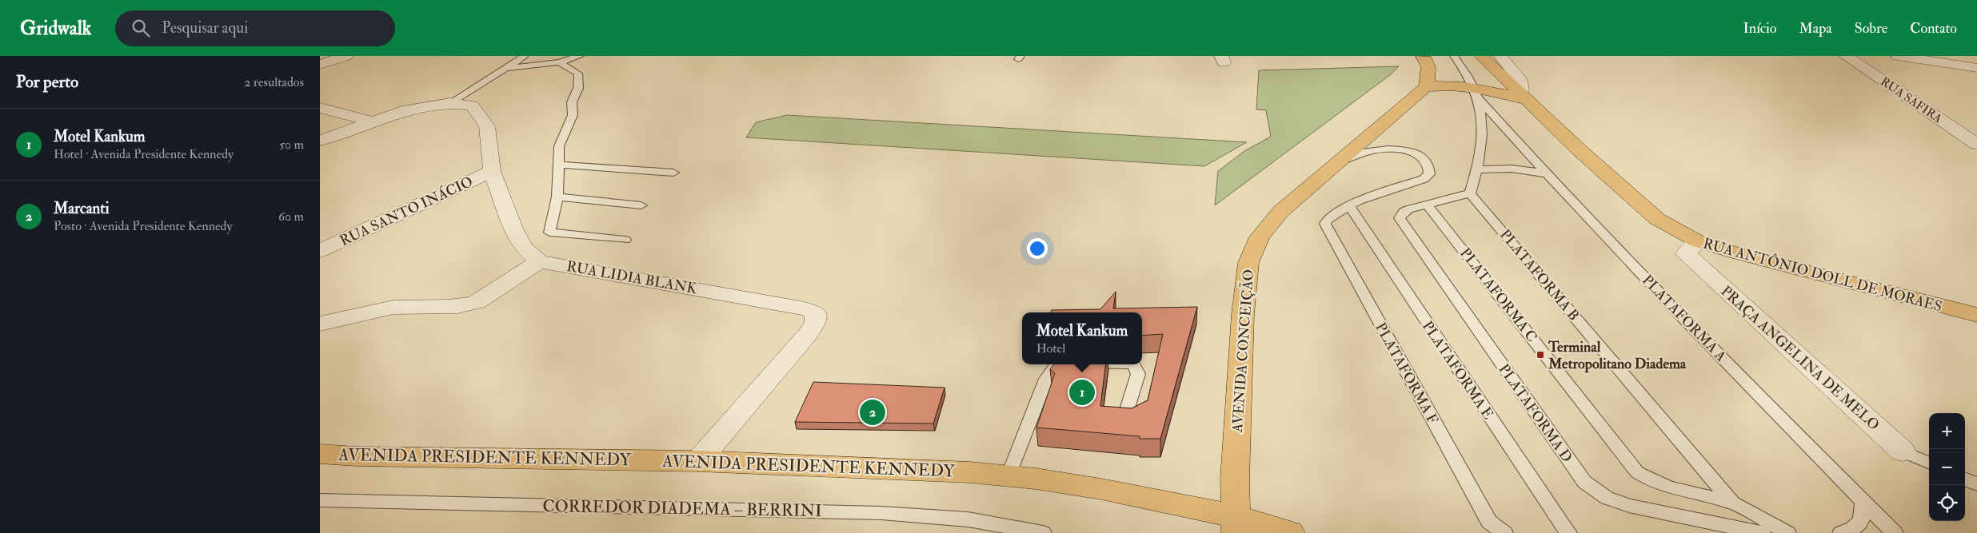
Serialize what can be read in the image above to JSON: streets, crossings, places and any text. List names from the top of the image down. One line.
{"streets":{"main road":["RUA ANTÔNIO DOLL DE MORAES","AVENIDA CONCEIÇÃO","AVENIDA PRESIDENTE KENNEDY"],"street":["RUA SAFIRA","RUA SANTO INÁCIO","RUA LIDIA BLANK","PRAÇA ANGELINA DE MELO"],"lane":["PLATAFORMA B","PLATAFORMA C","PLATAFORMA A","PLATAFORMA E","PLATAFORMA F","PLATAFORMA D","CORREDOR DIADEMA – BERRINI"]},"crossings":[["PLATAFORMA B","PLATAFORMA C"],["RUA ANTÔNIO DOLL DE MORAES","PRAÇA ANGELINA DE MELO"],["RUA LIDIA BLANK","AVENIDA PRESIDENTE KENNEDY"],["PLATAFORMA C","PLATAFORMA D"],["AVENIDA CONCEIÇÃO","AVENIDA PRESIDENTE KENNEDY"],["PLATAFORMA E","PLATAFORMA F"]],"places":{"transit":["Terminal Metropolitano Diadema"]},"page":{"header":"Gridwalk","search":"Pesquisar aqui","nav":["Início","Mapa","Sobre","Contato"],"heading":["Por perto","2 resultados"],"list":[{"mark":"1","name":"Motel Kankum","note":"Hotel · Avenida Presidente Kennedy","value":"50 m"},{"mark":"2","name":"Marcanti","note":"Posto · Avenida Presidente Kennedy","value":"60 m"}],"popup":["Motel Kankum","Hotel"],"pins":["1","2"],"map_buttons":["+","−"]}}
